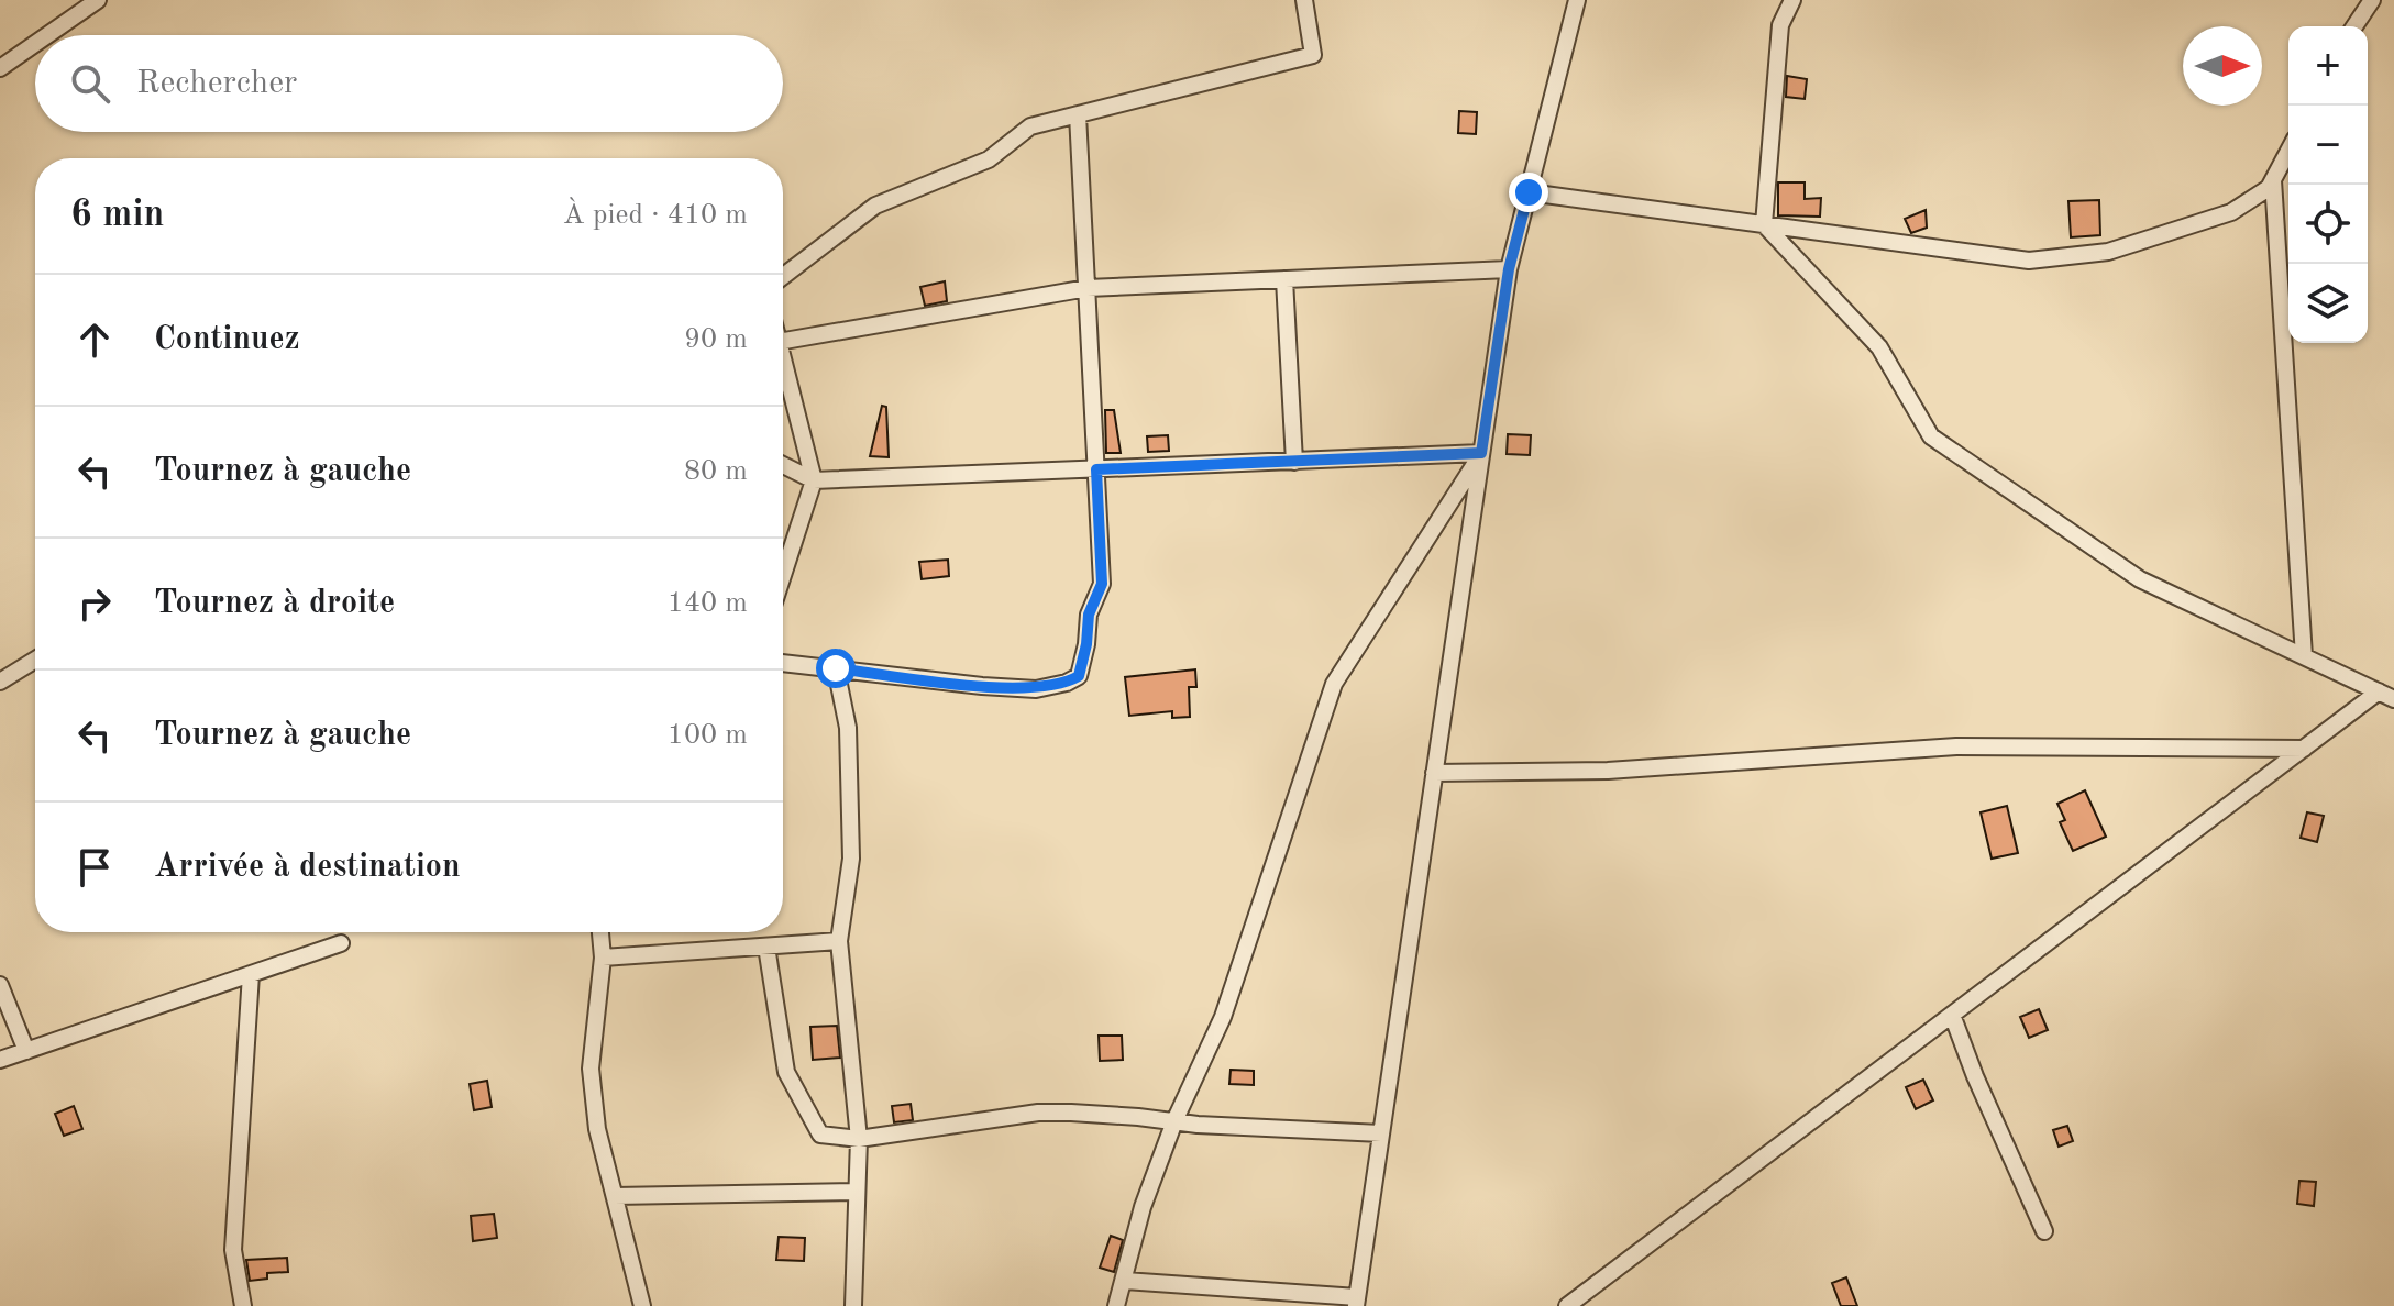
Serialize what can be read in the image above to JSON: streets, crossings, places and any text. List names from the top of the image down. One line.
{"north":"right","page":{"map_buttons":["+","−"],"search":"Rechercher","heading":["6 min","À pied · 410 m"],"list":[["Continuez","90 m"],["Tournez à gauche","80 m"],["Tournez à droite","140 m"],["Tournez à gauche","100 m"],"Arrivée à destination"]}}
